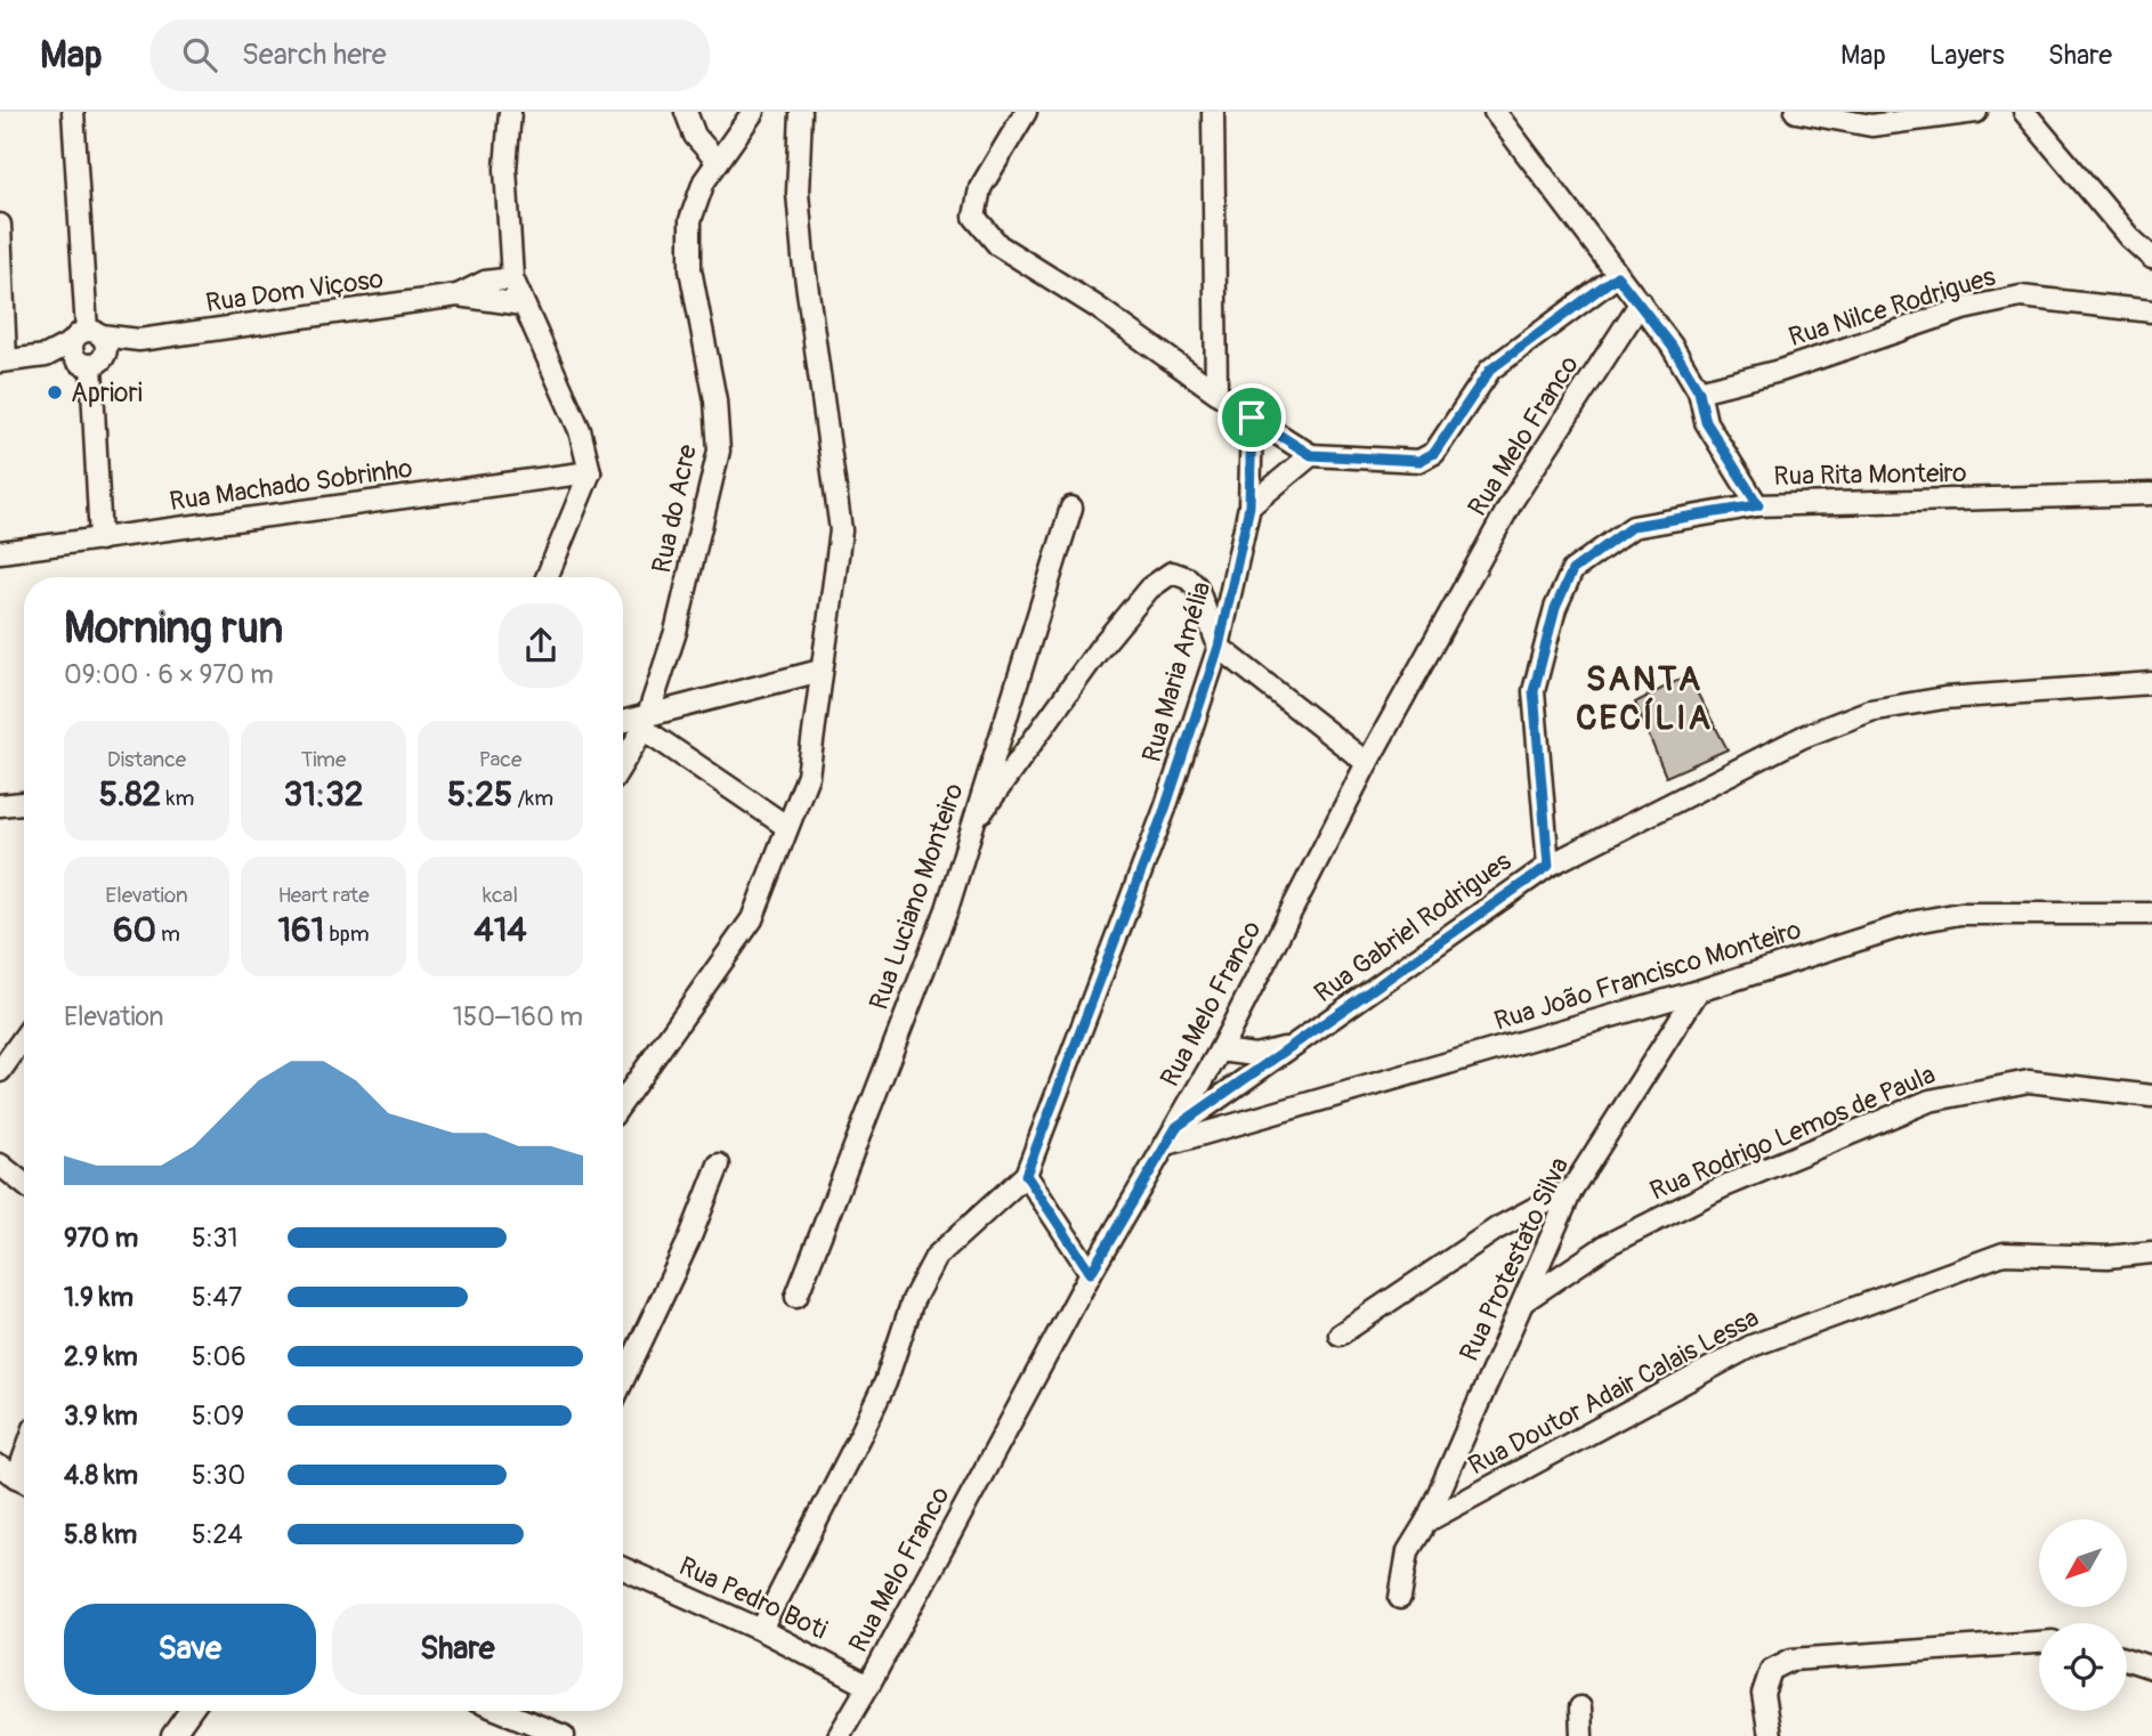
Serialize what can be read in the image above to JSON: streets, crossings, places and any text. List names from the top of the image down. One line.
{"streets":{"street":["Rua Dom Viçoso","Rua Nilce Rodrigues","Rua Melo Franco","Rua Rita Monteiro","Rua Machado Sobrinho","Rua do Acre","Rua Maria Amélia","Rua Luciano Monteiro","Rua Gabriel Rodrigues","Rua João Francisco Monteiro","Rua Rodrigo Lemos de Paula","Rua Protestato Silva","Rua Doutor Adair Calais Lessa","Rua Pedro Boti"]},"crossings":[["Rua Melo Franco","Rua Gabriel Rodrigues"],["Rua Melo Franco","Rua João Francisco Monteiro"],["Rua Melo Franco","Rua Pedro Boti"],["Rua Rita Monteiro","Rua Gabriel Rodrigues"],["Rua Gabriel Rodrigues","Rua João Francisco Monteiro"],["Rua João Francisco Monteiro","Rua Protestato Silva"],["Rua Rodrigo Lemos de Paula","Rua Protestato Silva"],["Rua Protestato Silva","Rua Doutor Adair Calais Lessa"]],"districts":["SANTA CECÍLIA"],"places":["Apriori"],"north":"bottom left","page":{"header":"Map","search":"Search here","nav":["Map","Layers","Share"],"heading":["Morning run","09:00 · 6 × 970 m"],"stats":[["Distance","5.82 km"],["Time","31:32"],["Pace","5:25 /km"],["Elevation","60 m"],["Heart rate","161 bpm"],["kcal","414"]],"chart":["Elevation","150–160 m"],"list":[{"name":"970 m","note":"5:31"},{"name":"1.9 km","note":"5:47"},{"name":"2.9 km","note":"5:06"},{"name":"3.9 km","note":"5:09"},{"name":"4.8 km","note":"5:30"},{"name":"5.8 km","note":"5:24"}],"buttons":["Save","Share"]}}
